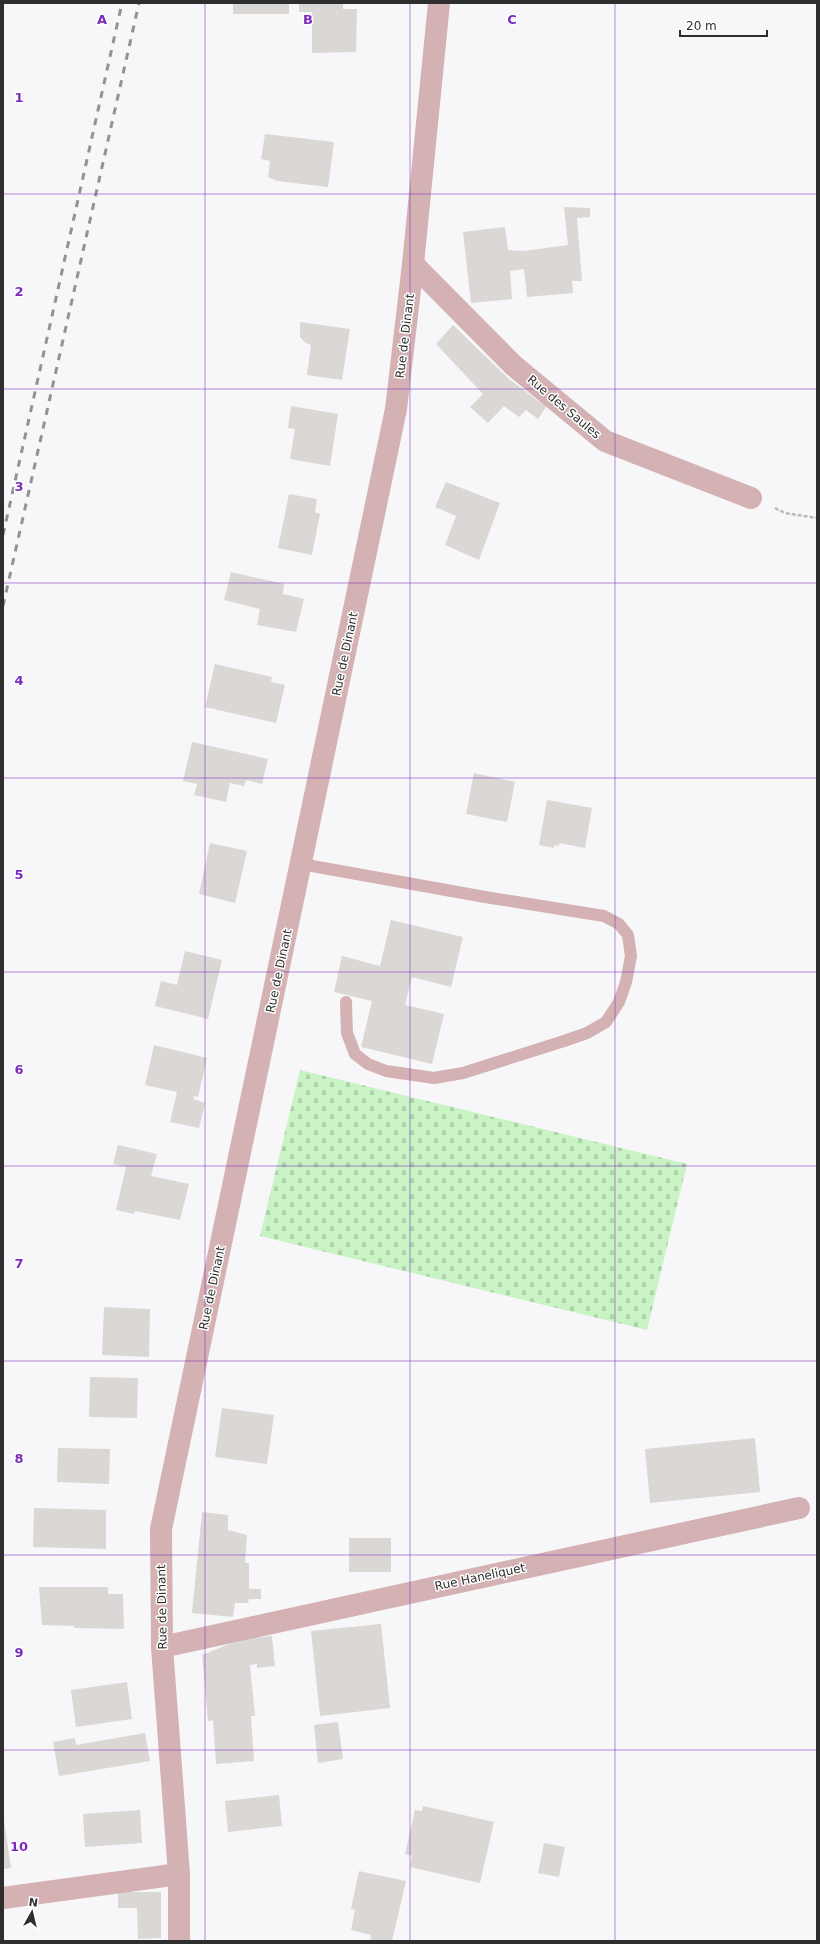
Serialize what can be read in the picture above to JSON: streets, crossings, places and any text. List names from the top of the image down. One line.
{"streets":{"street":["Rue de Dinant","Rue des Saules","Rue Haneliquet"]},"crossings":[["Rue de Dinant","Rue des Saules"],["Rue de Dinant","Rue Haneliquet"]],"scale_bar":"20 m","north":"top","grid":{"columns":["A","B","C"],"rows":["1","2","3","4","5","6","7","8","9","10"]}}
